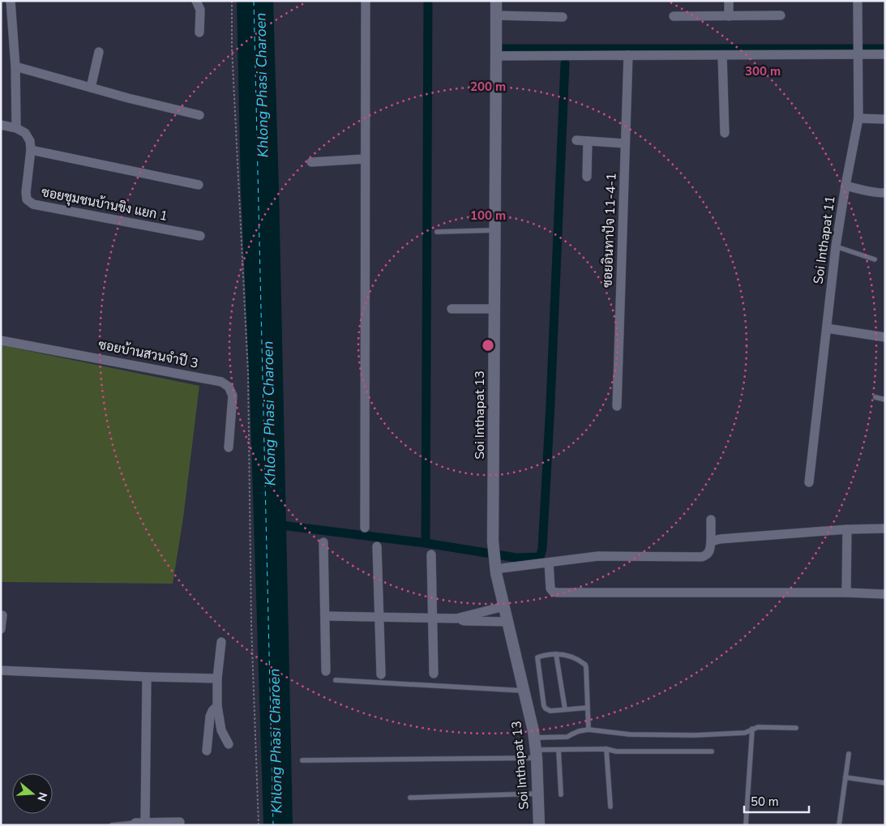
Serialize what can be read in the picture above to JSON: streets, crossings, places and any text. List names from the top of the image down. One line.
{"streets":{"street":["ซอยชุมชนบ้านขิง แยก 1","ซอยอินทาปัจ 11-4-1","Soi Inthapat 11","ซอยบ้านสวนจำปี 3","Soi Inthapat 13"]},"water":["Khlong Phasi Charoen"],"scale_bar":"50 m","north":"right","rings":["300 m","200 m","100 m"]}
